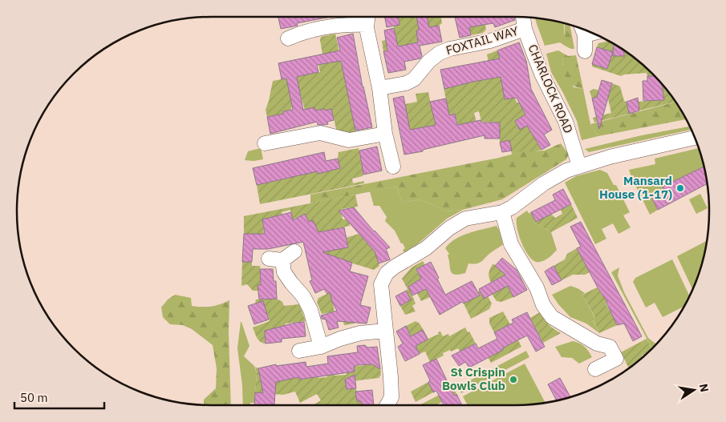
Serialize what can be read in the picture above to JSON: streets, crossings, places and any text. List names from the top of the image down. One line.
{"streets":{"street":["FOXTAIL WAY","CHARLOCK ROAD"]},"crossings":[["FOXTAIL WAY","CHARLOCK ROAD"]],"places":["Mansard House (1-17)","St Crispin Bowls Club"],"scale_bar":"50 m","north":"right"}
